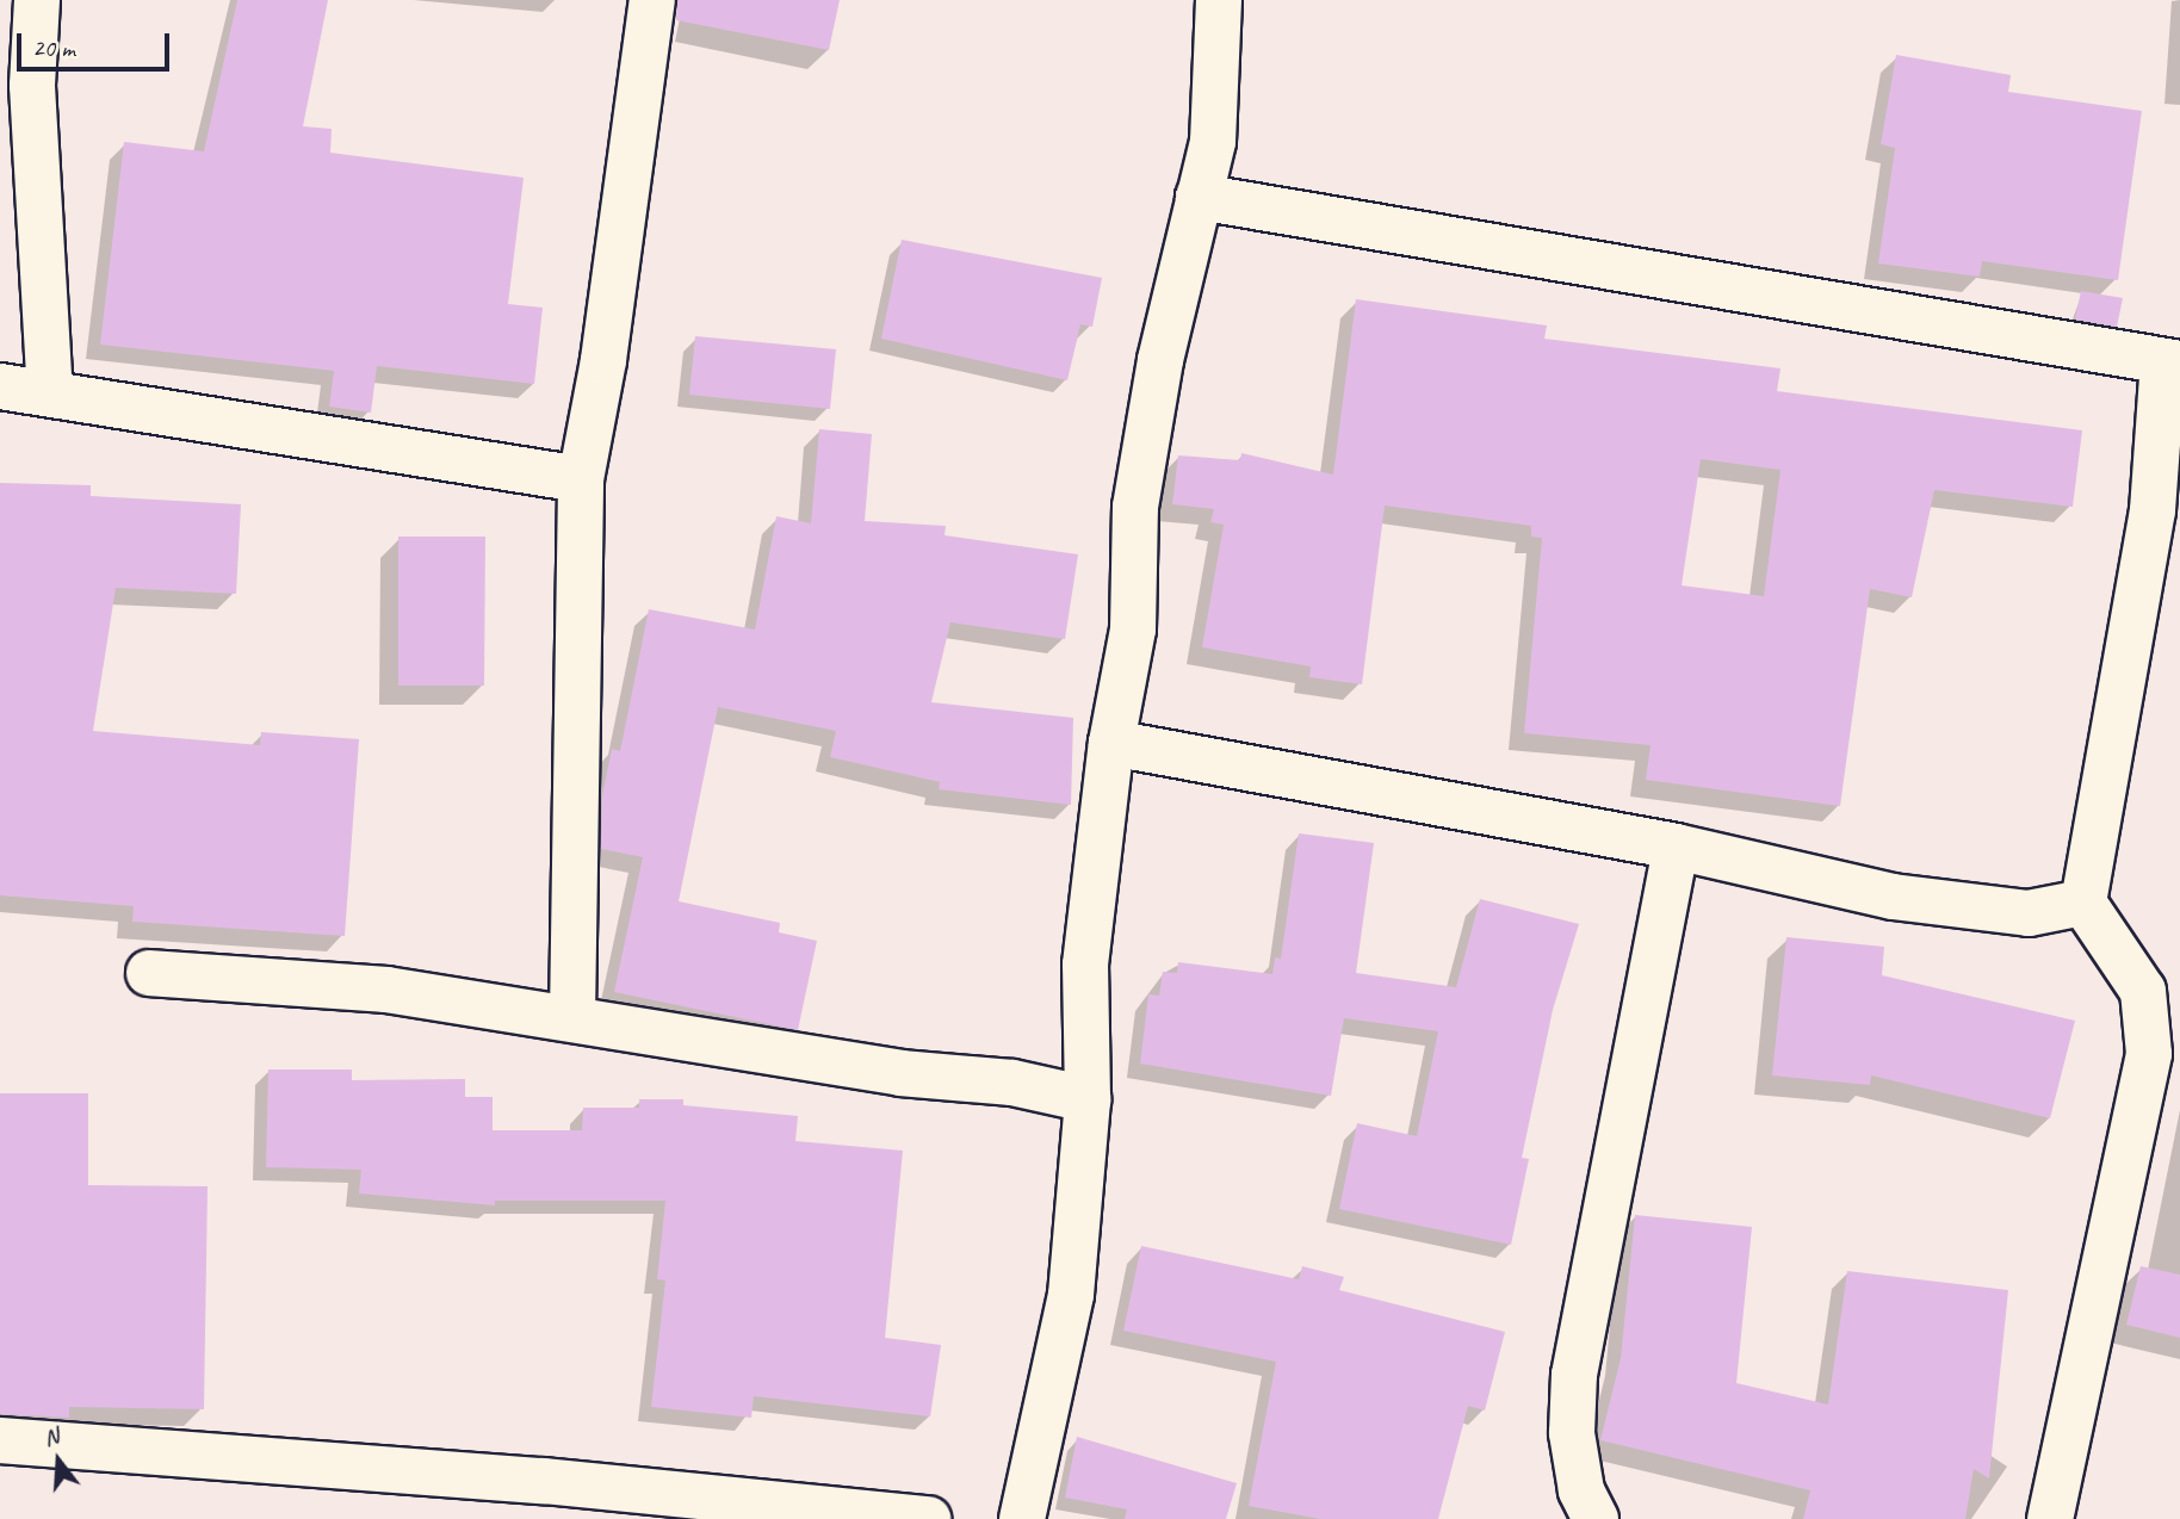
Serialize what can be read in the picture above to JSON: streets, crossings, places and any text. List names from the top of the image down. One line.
{"scale_bar":"20 m","north":"top"}
